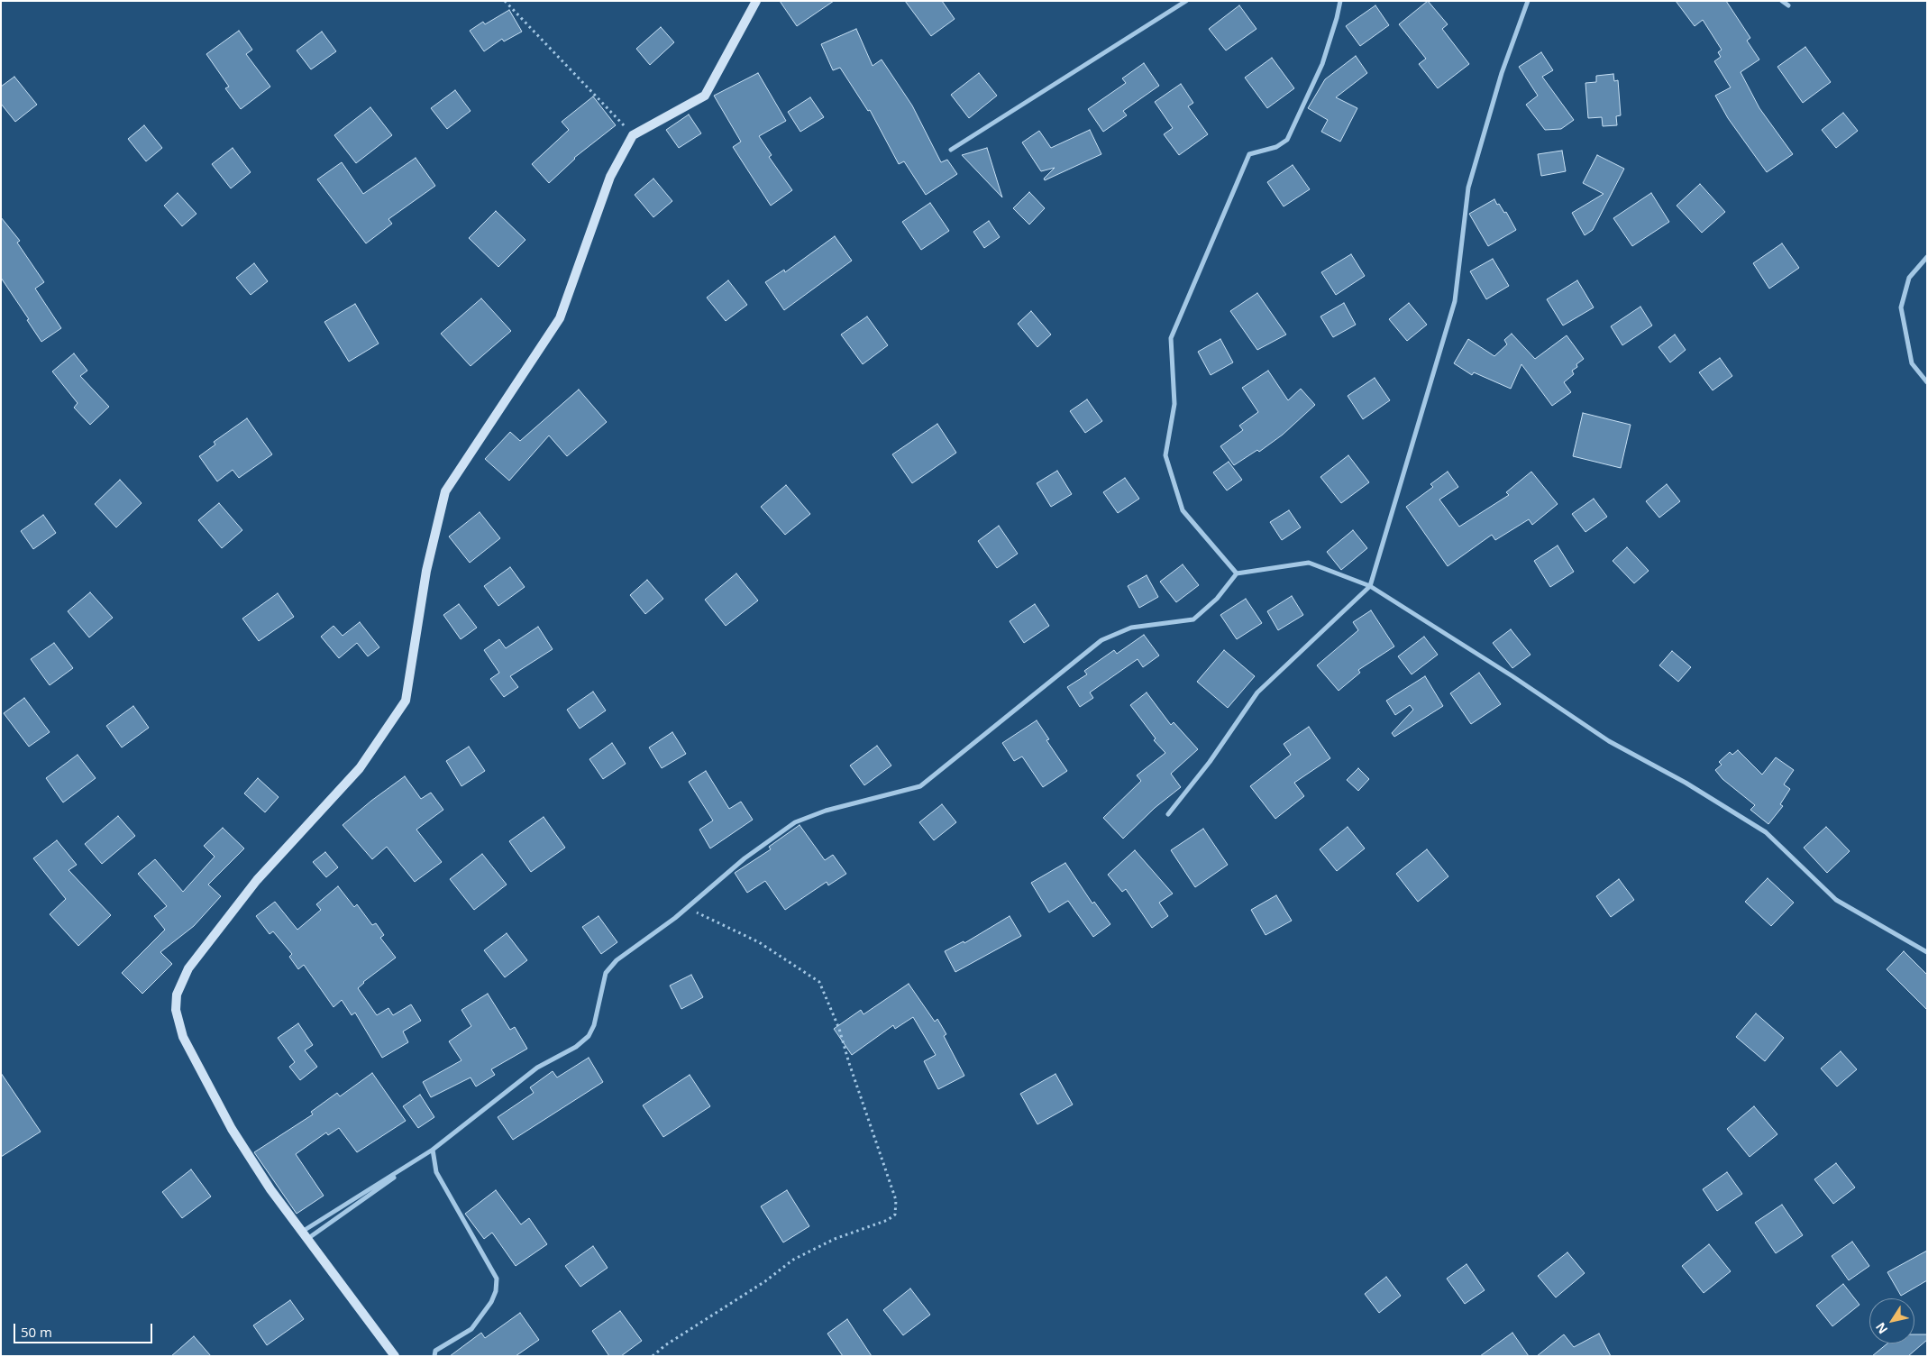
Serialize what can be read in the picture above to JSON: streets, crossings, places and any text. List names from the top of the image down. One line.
{"scale_bar":"50 m","north":"bottom left"}
